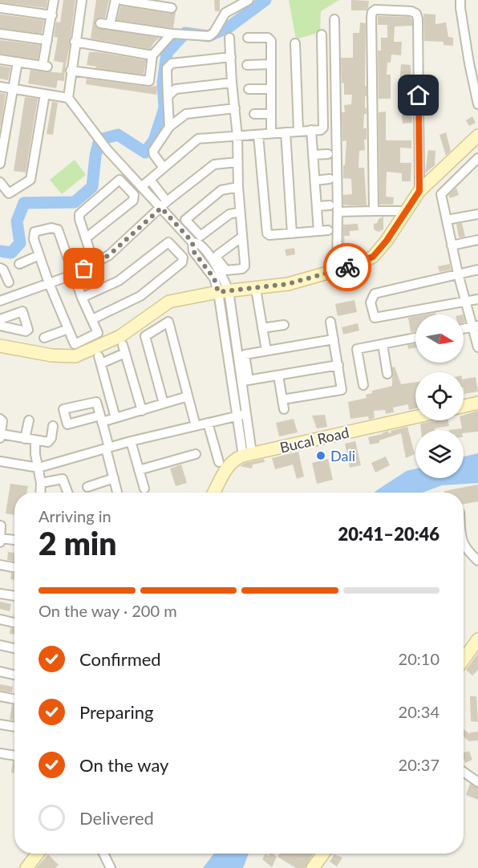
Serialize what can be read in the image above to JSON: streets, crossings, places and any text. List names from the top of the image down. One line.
{"streets":{"street":["Bucal Road"]},"places":["Dali"],"north":"right","page":{"heading":["2 min","Arriving in","20:41–20:46"],"bar":"On the way · 200 m","list":[["Confirmed","20:10"],["Preparing","20:34"],["On the way","20:37"],"Delivered"]}}
